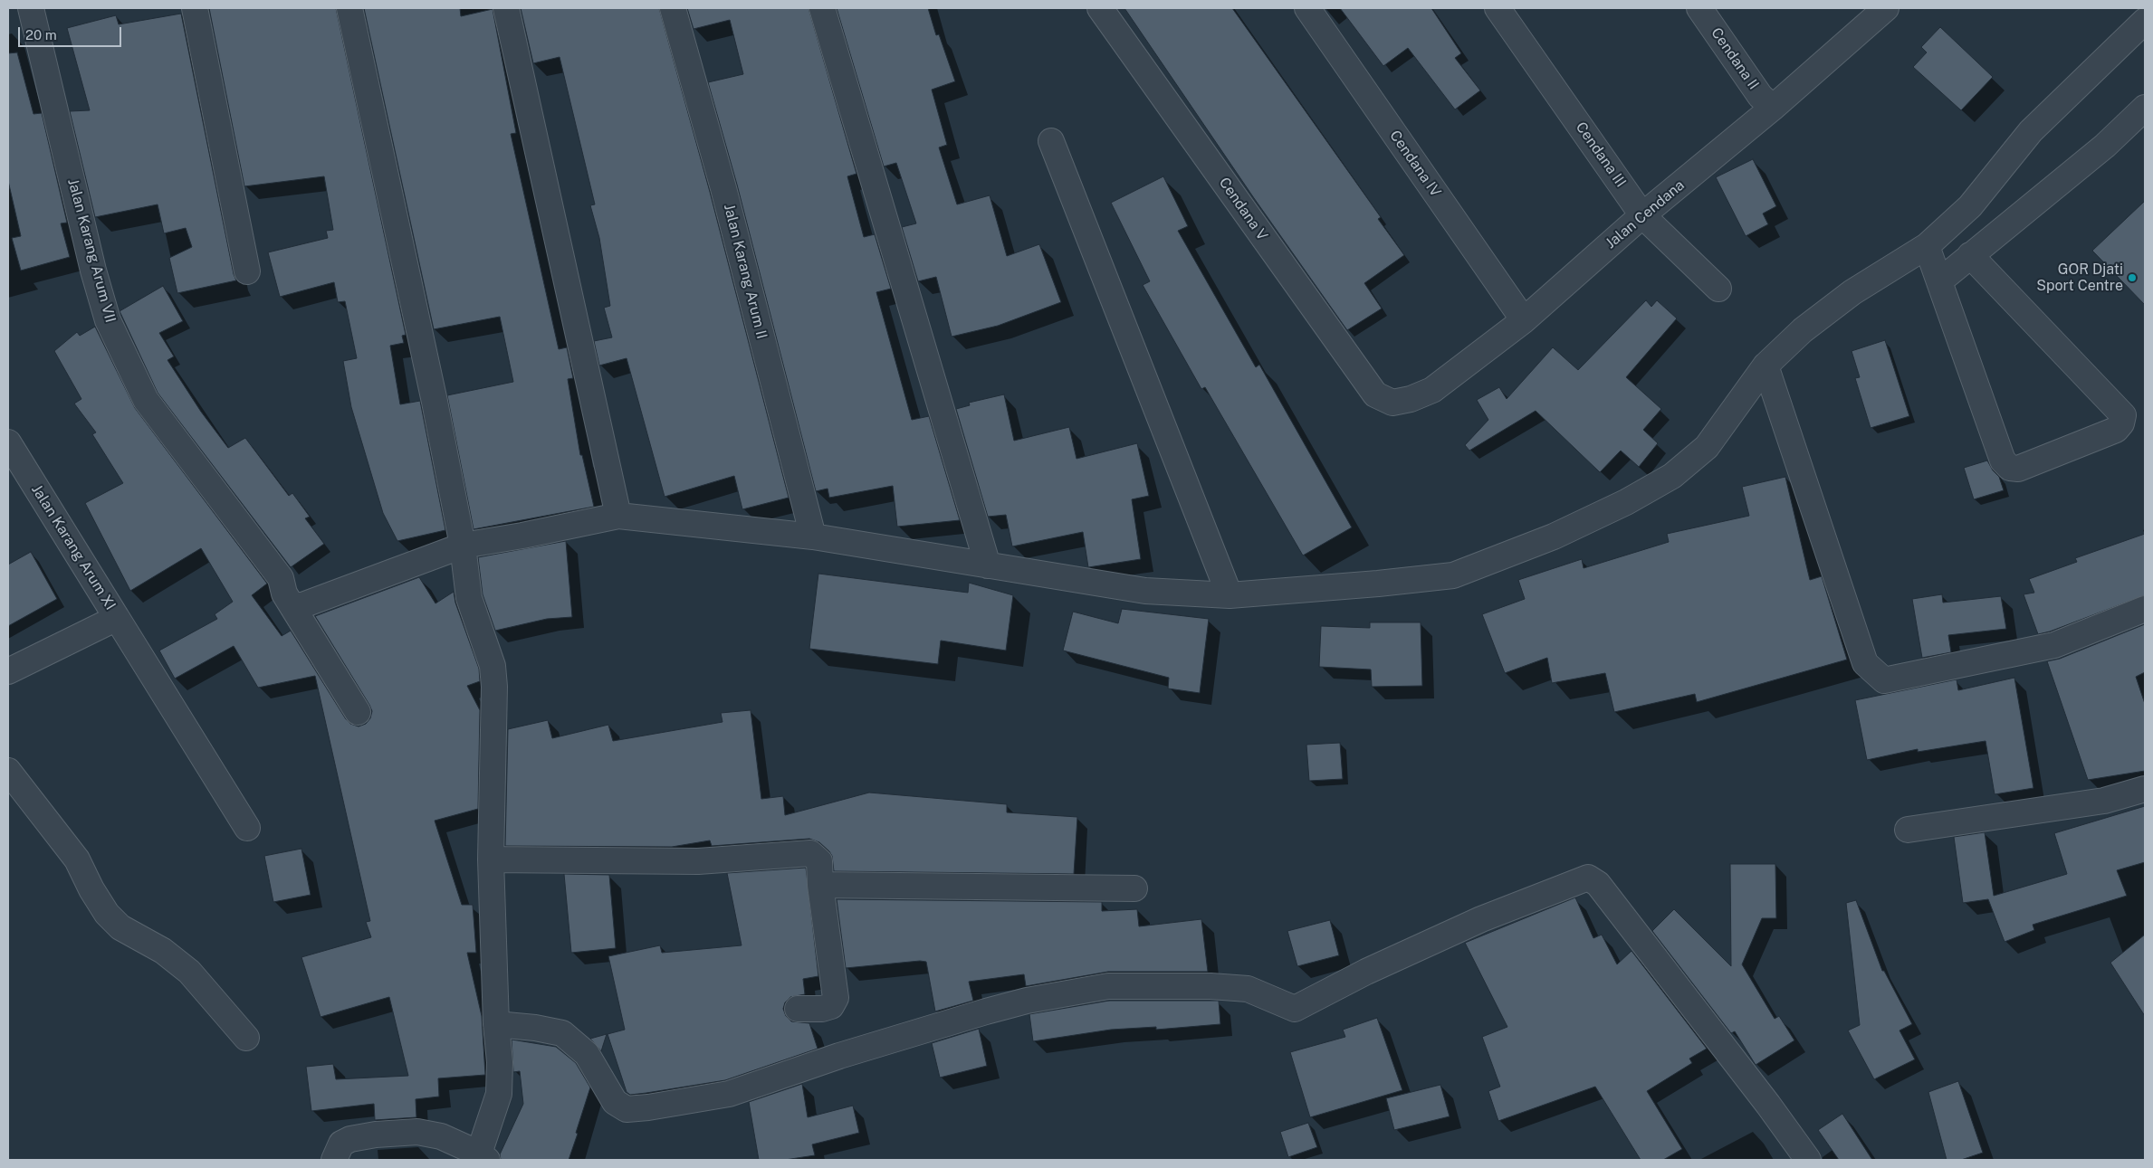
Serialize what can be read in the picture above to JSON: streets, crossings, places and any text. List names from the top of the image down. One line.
{"streets":{"street":["Cendana II","Cendana III","Cendana IV","Cendana V","Jalan Cendana","Jalan Karang Arum VII","Jalan Karang Arum II","Jalan Karang Arum XI"]},"crossings":[["Cendana II","Jalan Cendana"],["Cendana III","Jalan Cendana"],["Cendana IV","Jalan Cendana"],["Cendana V","Jalan Cendana"]],"places":["GOR Djati Sport Centre"],"scale_bar":"20 m"}
